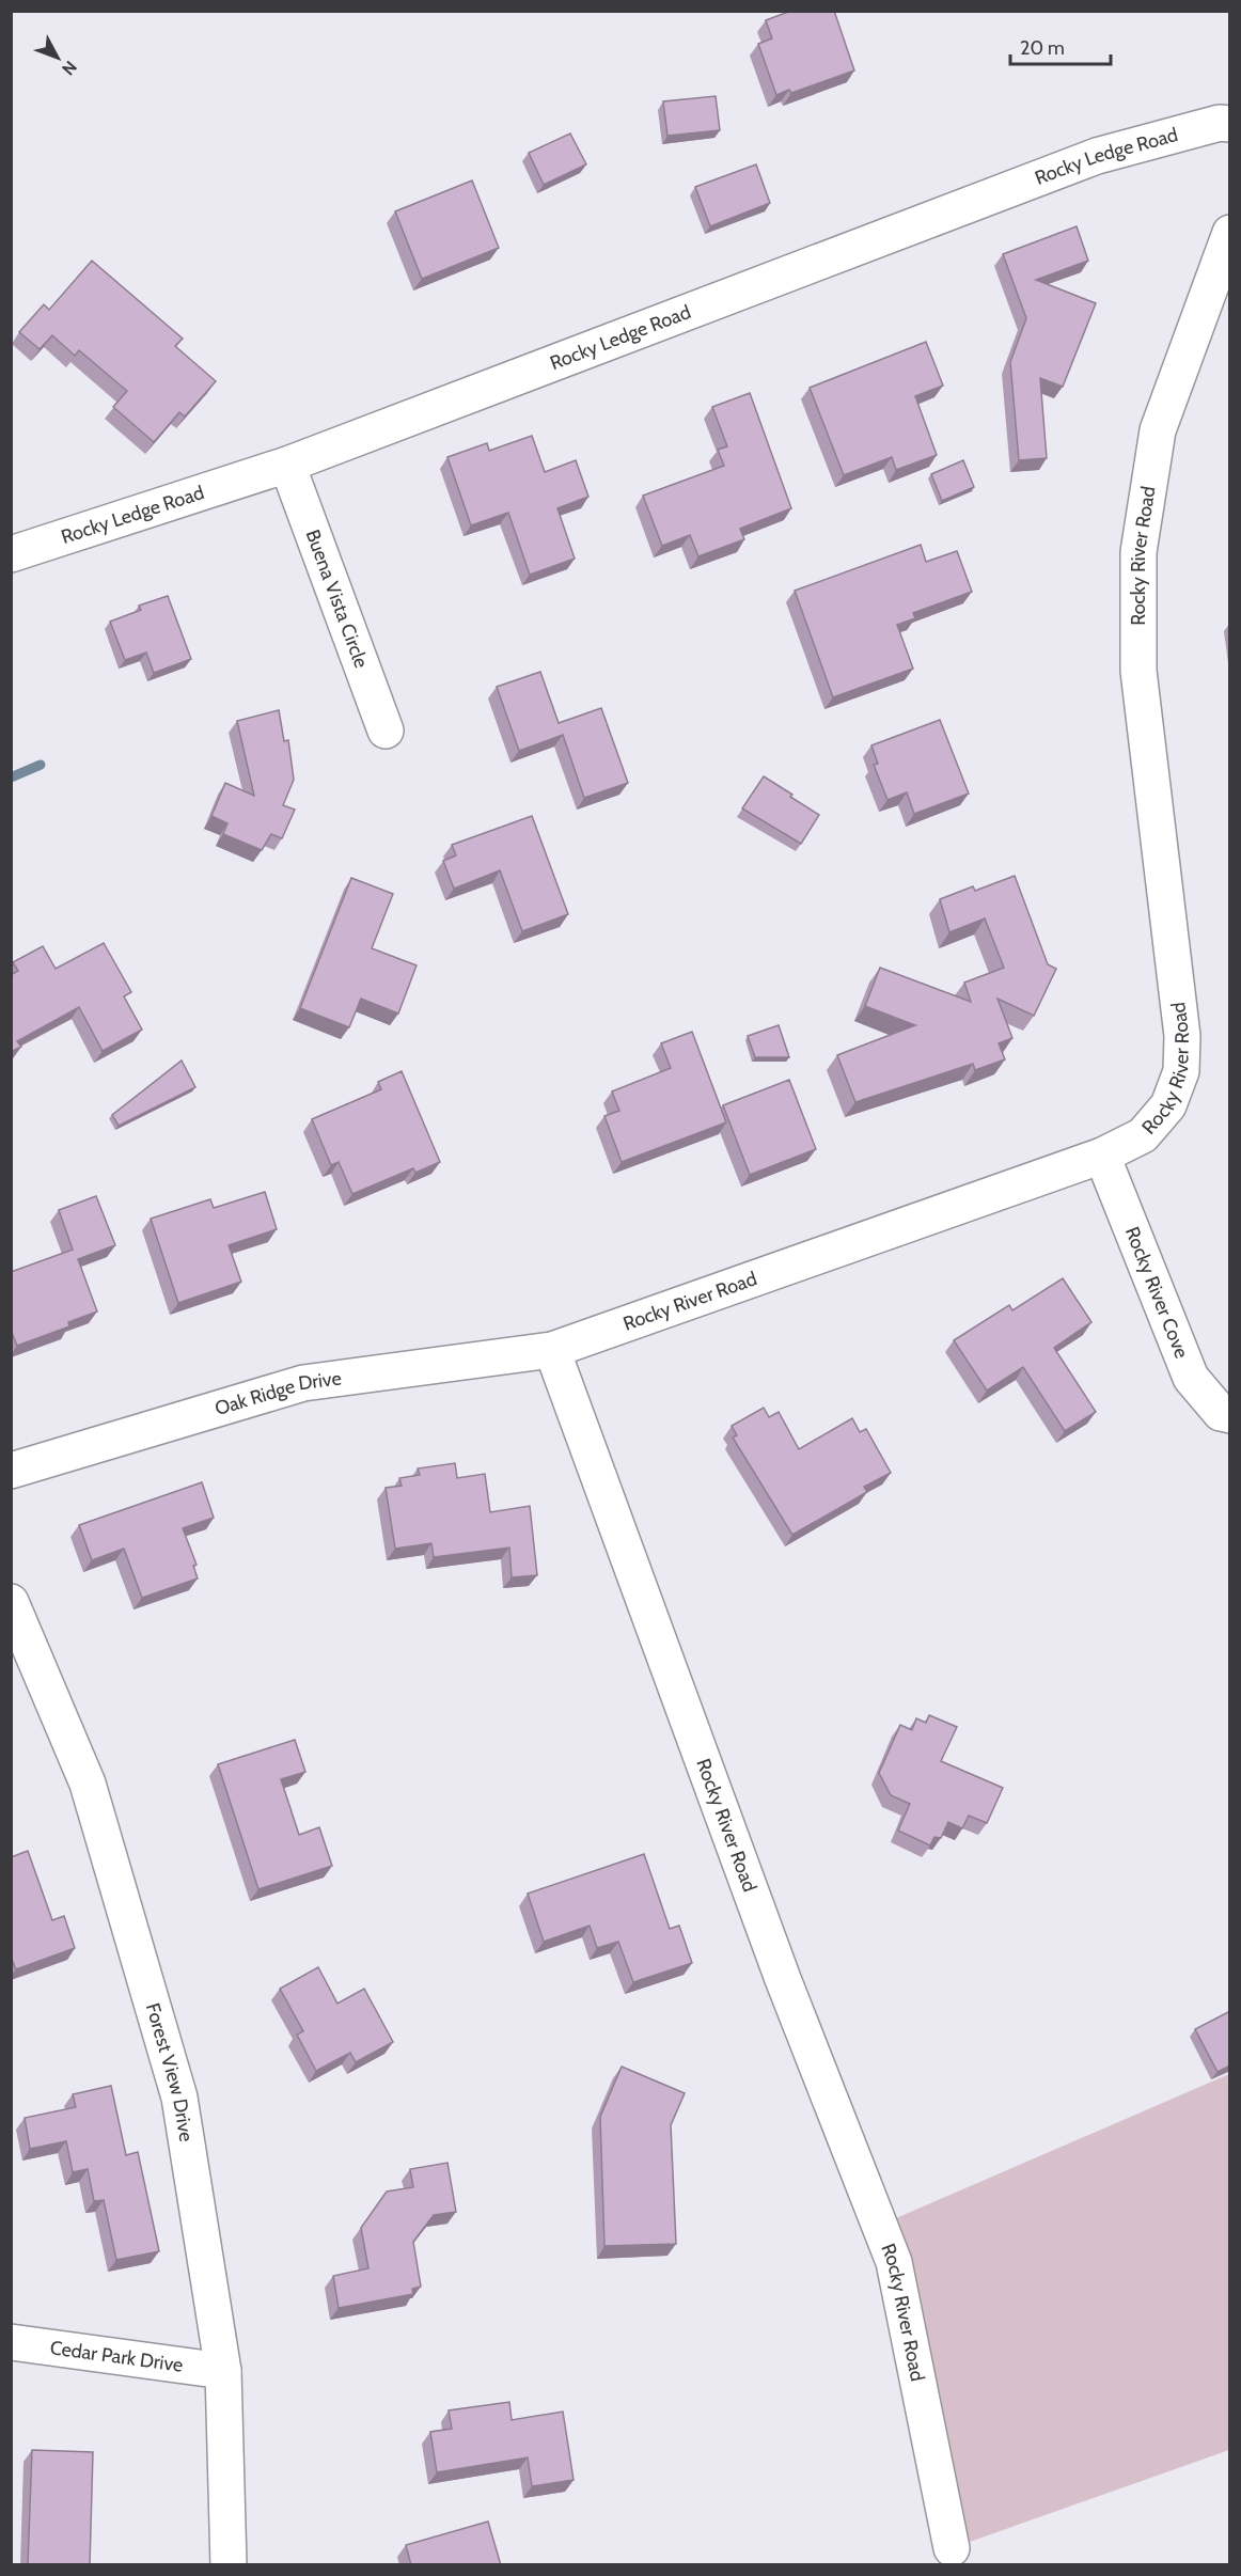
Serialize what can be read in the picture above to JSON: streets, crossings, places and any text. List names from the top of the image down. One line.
{"streets":{"street":["Rocky Ledge Road","Rocky River Road","Buena Vista Circle","Rocky River Cove","Oak Ridge Drive","Forest View Drive","Cedar Park Drive"]},"crossings":[["Rocky Ledge Road","Buena Vista Circle"],["Rocky River Road","Rocky River Cove"],["Rocky River Road","Oak Ridge Drive"],["Forest View Drive","Cedar Park Drive"]],"scale_bar":"20 m","north":"bottom right"}
